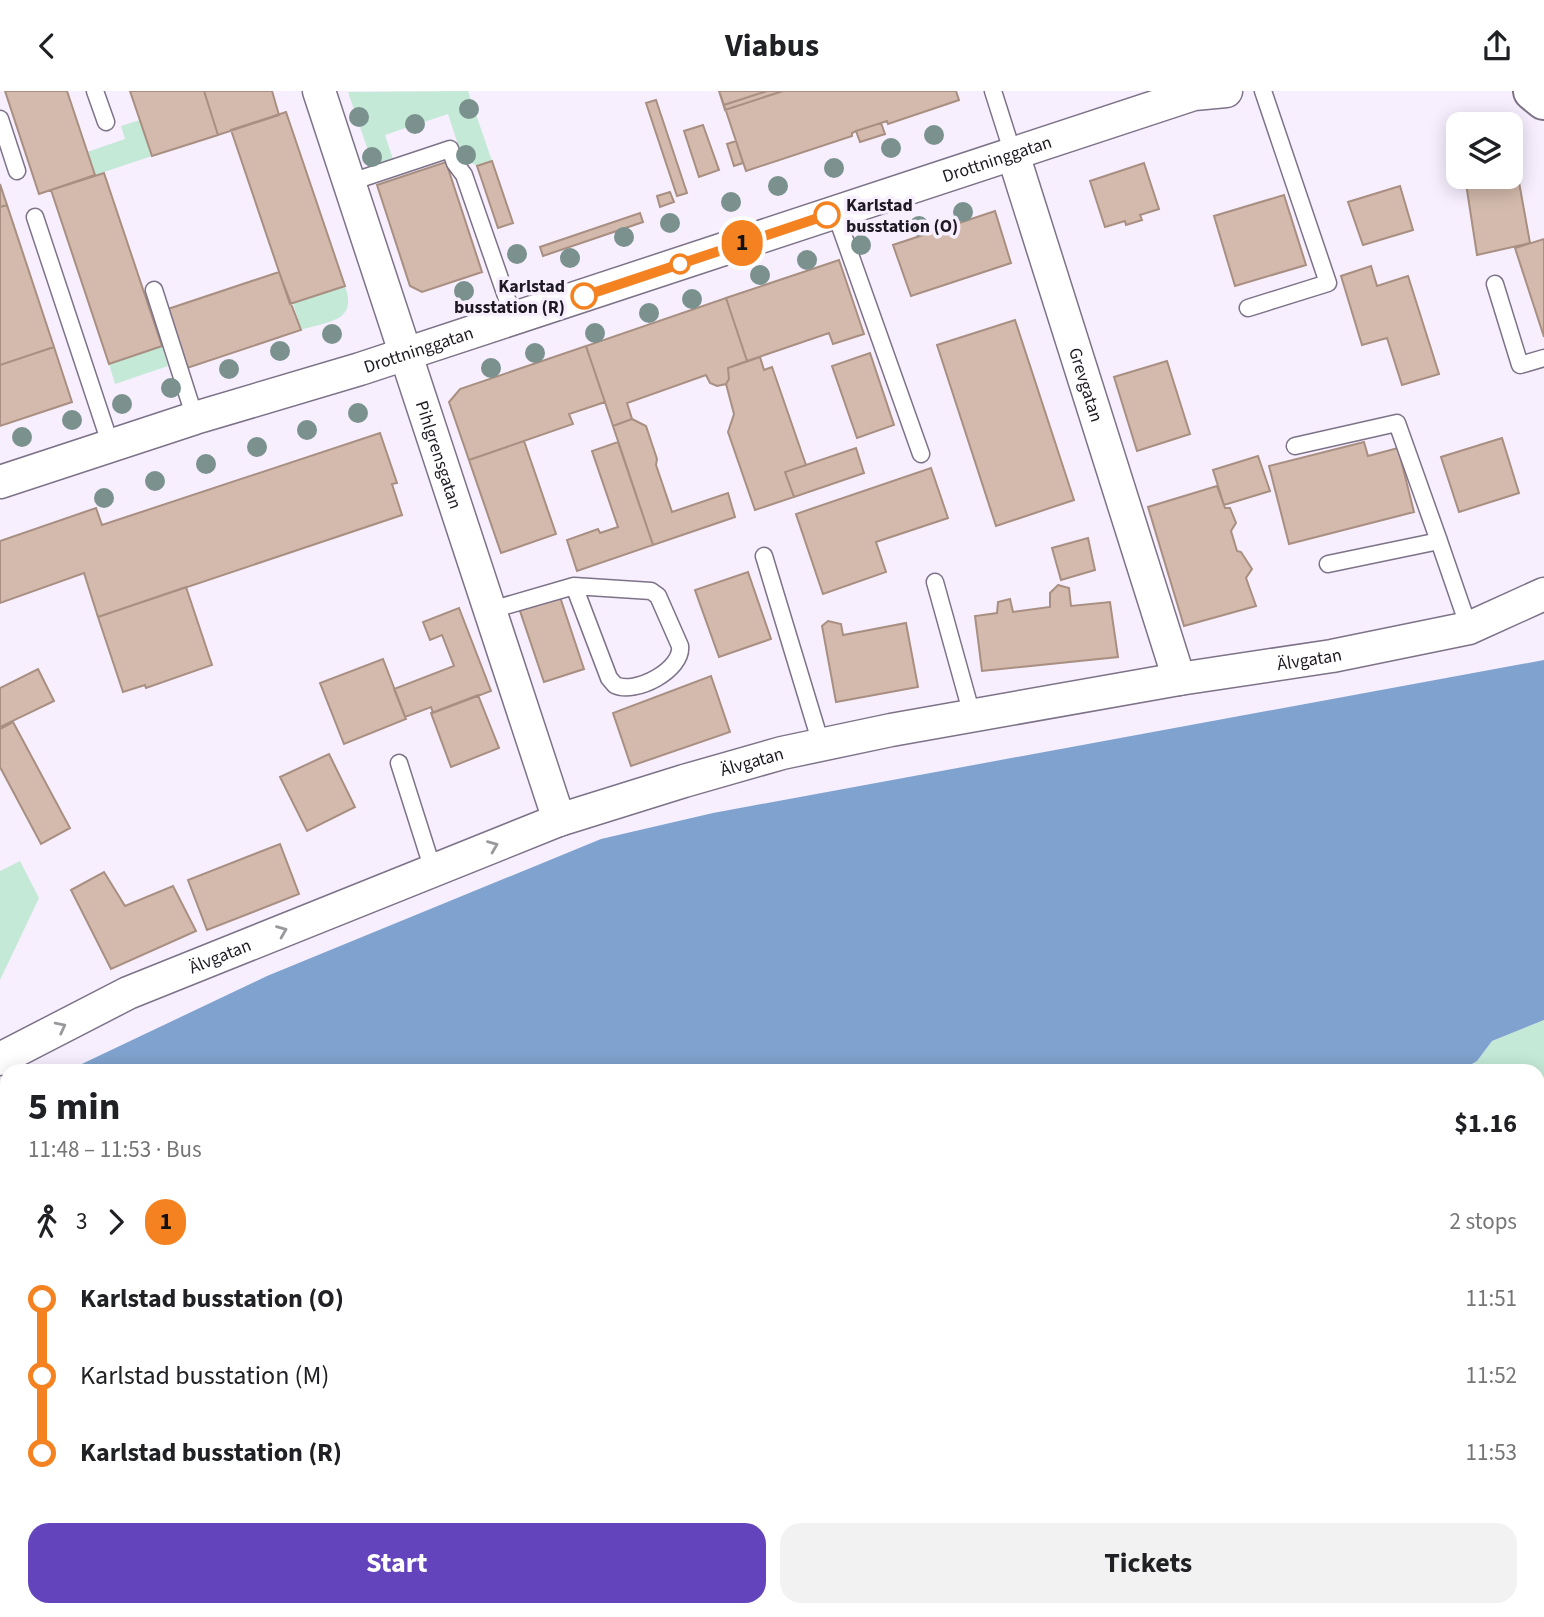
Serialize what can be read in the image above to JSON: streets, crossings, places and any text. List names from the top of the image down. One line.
{"streets":{"street":["Drottninggatan","Grevgatan","Pihlgrensgatan","Älvgatan"]},"crossings":[["Drottninggatan","Grevgatan"],["Drottninggatan","Pihlgrensgatan"],["Grevgatan","Älvgatan"],["Pihlgrensgatan","Älvgatan"]],"one_way":["Älvgatan"],"places":["Karlstad busstation (O)","Karlstad busstation (R)"],"lines":["bus line 1"],"page":{"header":"Viabus","on_map":"1","heading":["5 min","11:48 – 11:53 · Bus","$1.16"],"legs":["3","1","2 stops"],"list":[{"name":"Karlstad busstation (O)","value":"11:51"},{"name":"Karlstad busstation (M)","value":"11:52"},{"name":"Karlstad busstation (R)","value":"11:53"}],"buttons":["Start","Tickets"]}}
